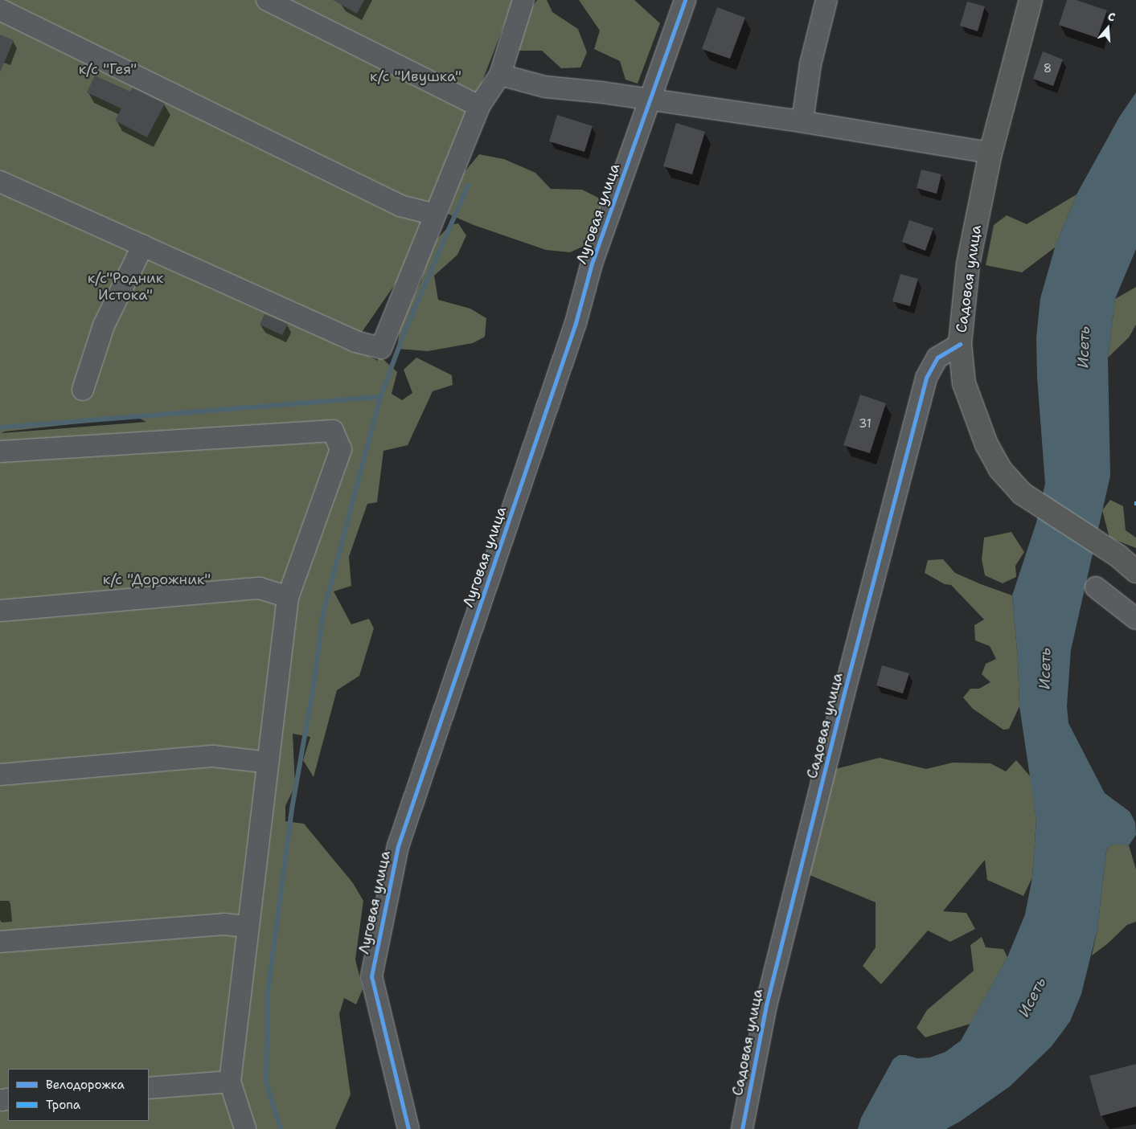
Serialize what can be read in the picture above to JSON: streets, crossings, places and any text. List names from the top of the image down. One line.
{"streets":{"main road":["Садовая улица"],"street":["Луговая улица"]},"water":["Исеть"],"parks":["к/с \"Гея\"","к/с \"Ивушка\"","к/с\"Родник Истока\"","к/с \"Дорожник\""],"house_numbers":["8","31"],"legend":["Велодорожка","Тропа"],"north":"top"}
